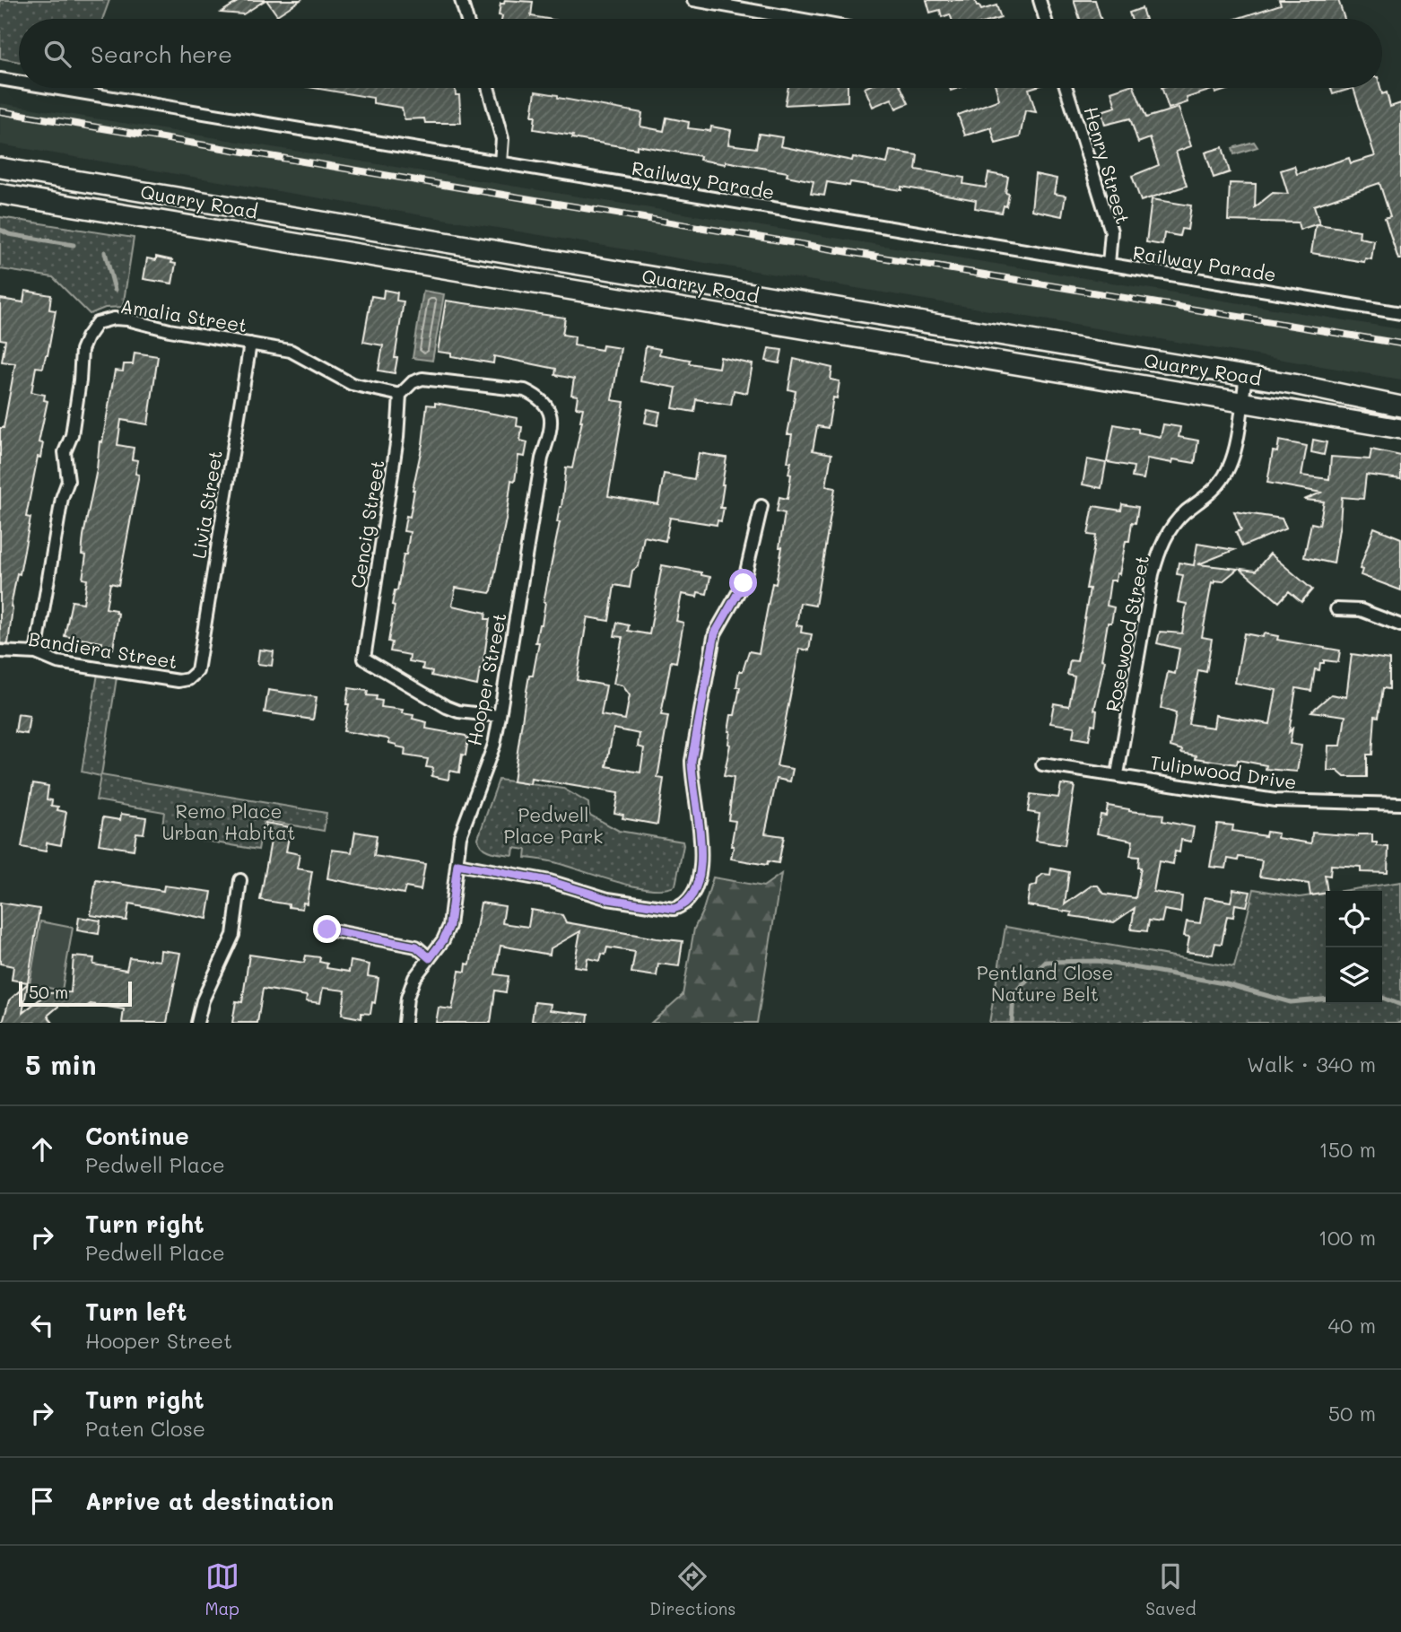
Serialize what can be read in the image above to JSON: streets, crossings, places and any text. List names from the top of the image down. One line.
{"streets":{"main road":["Quarry Road"],"street":["Henry Street","Railway Parade","Amalia Street","Livia Street","Cencig Street","Rosewood Street","Bandiera Street","Hooper Street","Tulipwood Drive"]},"crossings":[["Henry Street","Railway Parade"],["Quarry Road","Rosewood Street"],["Amalia Street","Livia Street"],["Amalia Street","Cencig Street"],["Amalia Street","Bandiera Street"],["Amalia Street","Hooper Street"],["Livia Street","Bandiera Street"],["Cencig Street","Hooper Street"],["Rosewood Street","Tulipwood Drive"]],"parks":["Remo Place Urban Habitat","Pedwell Place Park","Pentland Close Nature Belt"],"scale_bar":"50 m","page":{"search":"Search here","scale":"50 m","heading":["5 min","Walk · 340 m"],"list":[["Continue","Pedwell Place","150 m"],["Turn right","Pedwell Place","100 m"],["Turn left","Hooper Street","40 m"],["Turn right","Paten Close","50 m"],"Arrive at destination"],"nav":["Map","Directions","Saved"]}}
